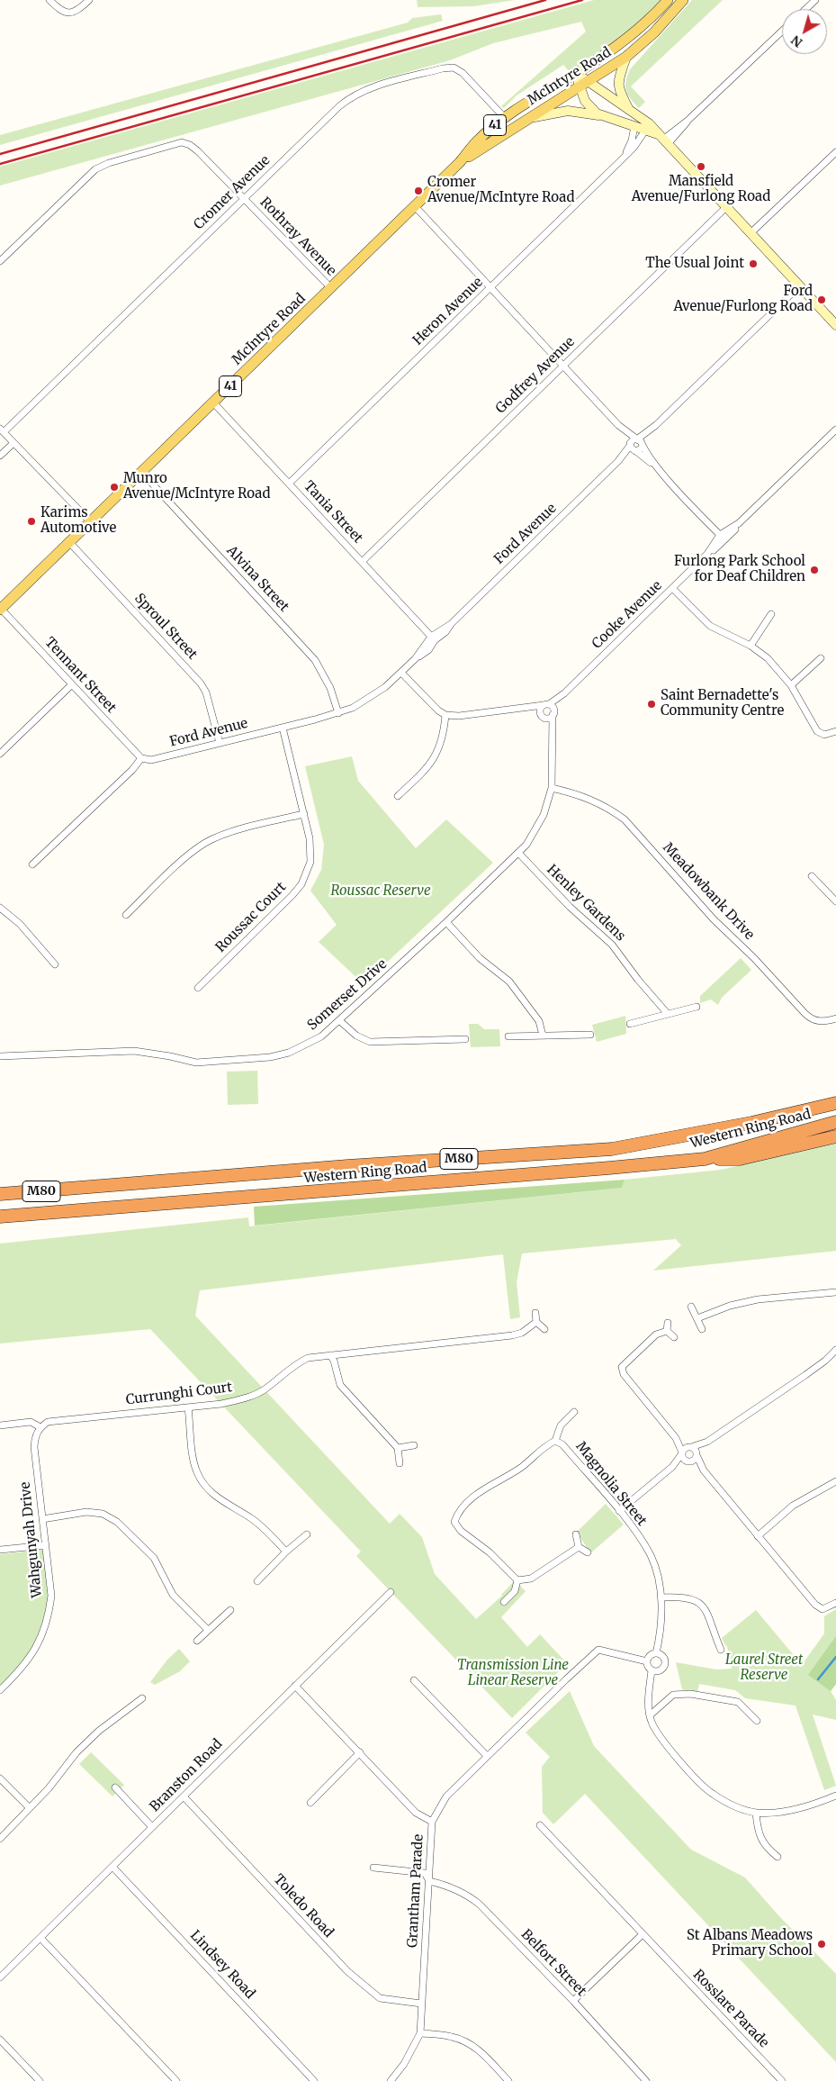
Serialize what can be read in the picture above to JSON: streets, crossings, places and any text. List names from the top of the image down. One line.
{"streets":{"highway":["Western Ring Road","M80"],"main road":["McIntyre Road","41"],"street":["Cromer Avenue","Rothray Avenue","Heron Avenue","Godfrey Avenue","Tania Street","Ford Avenue","Alvina Street","Cooke Avenue","Sproul Street","Tennant Street","Meadowbank Drive","Henley Gardens","Roussac Court","Somerset Drive","Currunghi Court","Magnolia Street","Wahgunyah Drive","Branston Road","Grantham Parade","Toledo Road","Belfort Street","Lindsey Road","Rosslare Parade"]},"crossings":[["McIntyre Road","Cromer Avenue"],["McIntyre Road","Rothray Avenue"],["McIntyre Road","Tania Street"],["McIntyre Road","Alvina Street"],["McIntyre Road","Sproul Street"],["McIntyre Road","Tennant Street"],["Cromer Avenue","Rothray Avenue"],["Heron Avenue","Tania Street"],["Godfrey Avenue","Tania Street"],["Tania Street","Ford Avenue"],["Ford Avenue","Alvina Street"],["Ford Avenue","Sproul Street"],["Ford Avenue","Tennant Street"],["Ford Avenue","Roussac Court"],["Cooke Avenue","Somerset Drive"],["Meadowbank Drive","Somerset Drive"],["Henley Gardens","Somerset Drive"],["Currunghi Court","Wahgunyah Drive"],["Magnolia Street","Grantham Parade"],["Branston Road","Toledo Road"],["Branston Road","Lindsey Road"],["Grantham Parade","Toledo Road"],["Grantham Parade","Belfort Street"]],"parks":["Roussac Reserve","Laurel Street Reserve","Transmission Line Linear Reserve"],"places":["Mansfield Avenue/Furlong Road","Cromer Avenue/McIntyre Road","The Usual Joint","Ford Avenue/Furlong Road","Munro Avenue/McIntyre Road","Karims Automotive","Furlong Park School for Deaf Children","Saint Bernadette's Community Centre","St Albans Meadows Primary School"],"north":"bottom left"}
